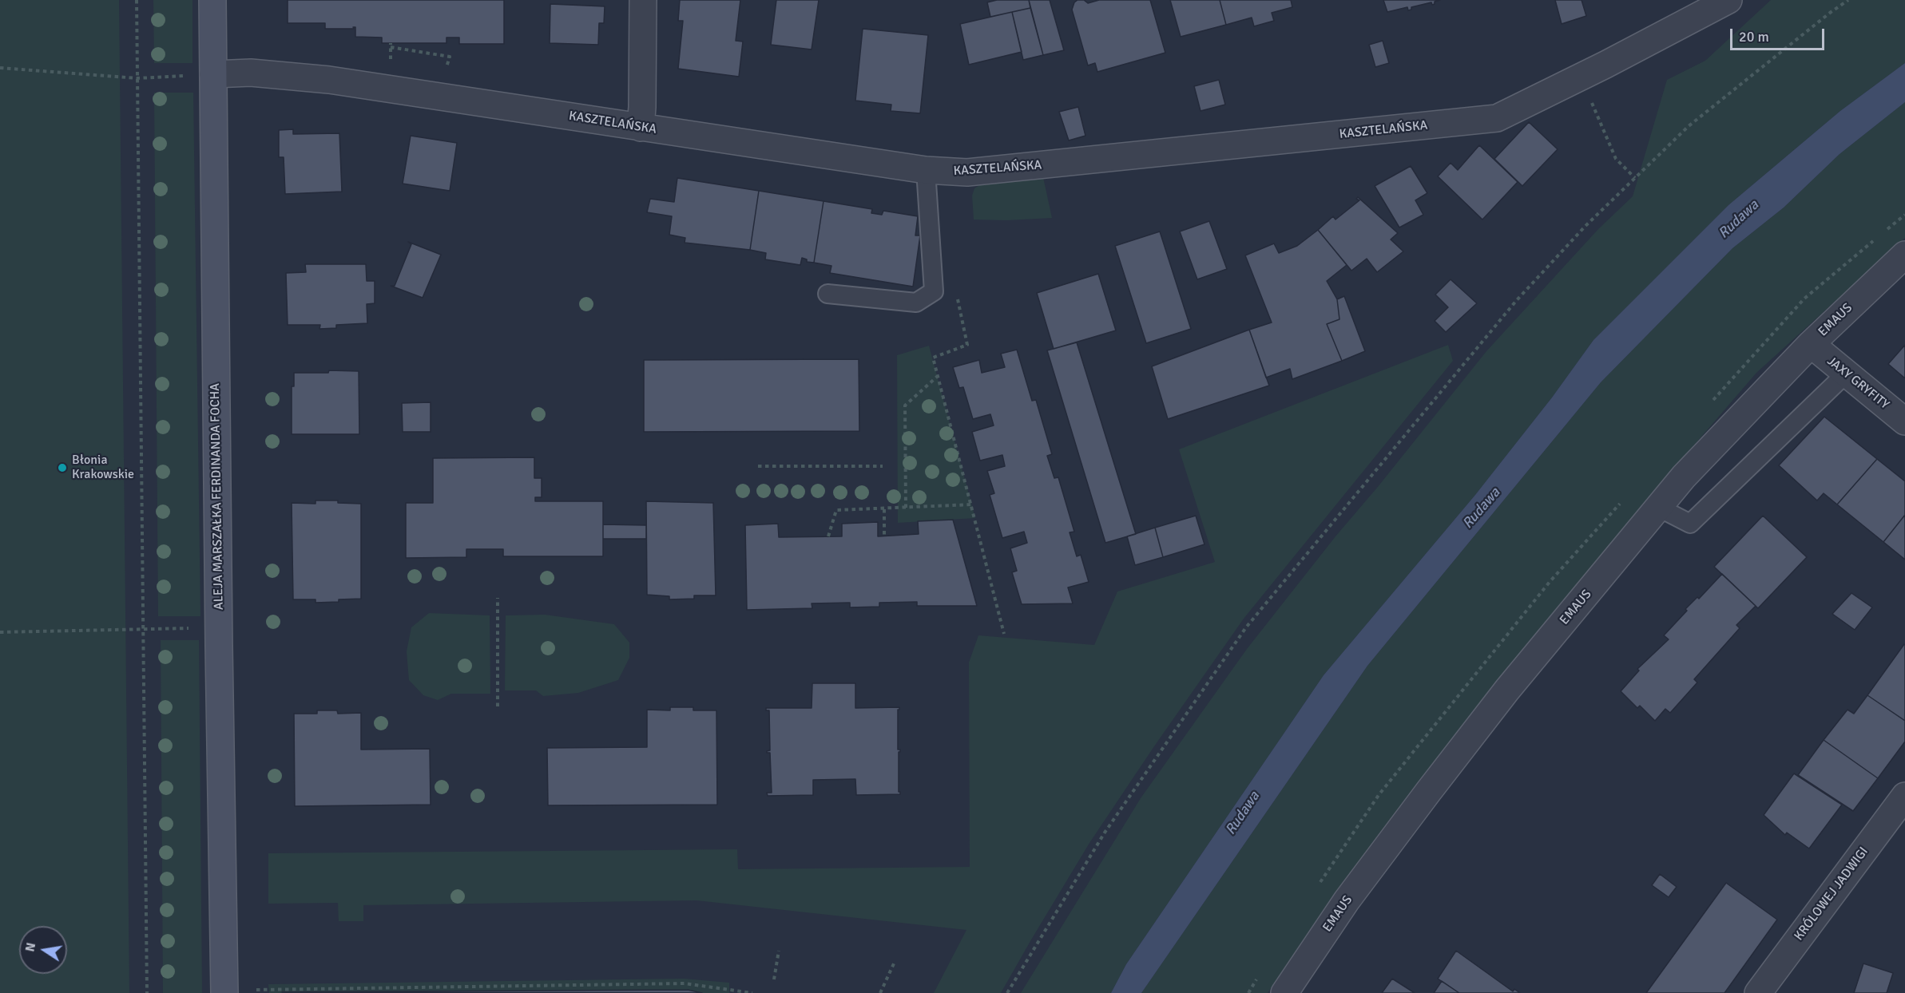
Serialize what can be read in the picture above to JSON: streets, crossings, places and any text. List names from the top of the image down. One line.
{"streets":{"street":["KASZTELAŃSKA","EMAUS","JAXY GRYFITY","ALEJA MARSZAŁKA FERDINANDA FOCHA","KRÓLOWEJ JADWIGI"]},"crossings":[["KASZTELAŃSKA","ALEJA MARSZAŁKA FERDINANDA FOCHA"],["EMAUS","JAXY GRYFITY"]],"water":["Rudawa"],"places":["Błonia Krakowskie"],"scale_bar":"20 m","north":"left"}
